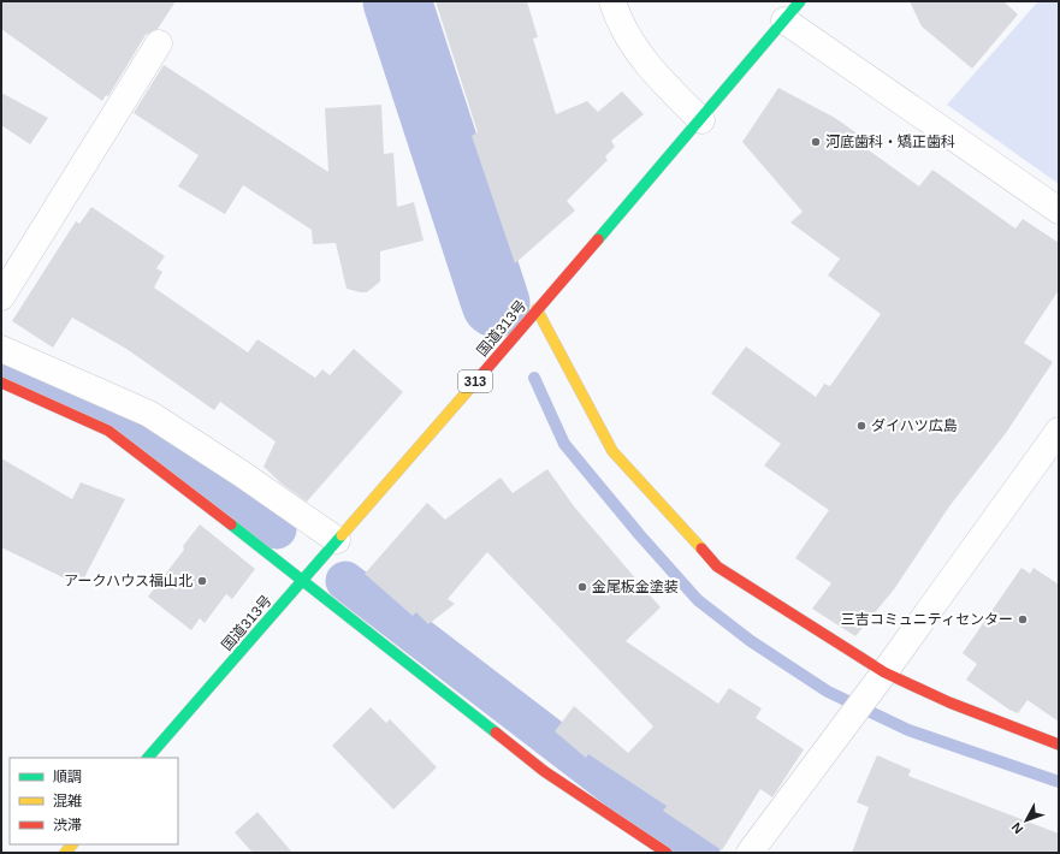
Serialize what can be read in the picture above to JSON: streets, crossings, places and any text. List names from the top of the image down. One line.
{"streets":{"main road":["国道313号","313"]},"places":["河底歯科・矯正歯科","ダイハツ広島","アークハウス福山北","金尾板金塗装","三吉コミュニティセンター"],"legend":["順調","混雑","渋滞"],"north":"bottom left"}
